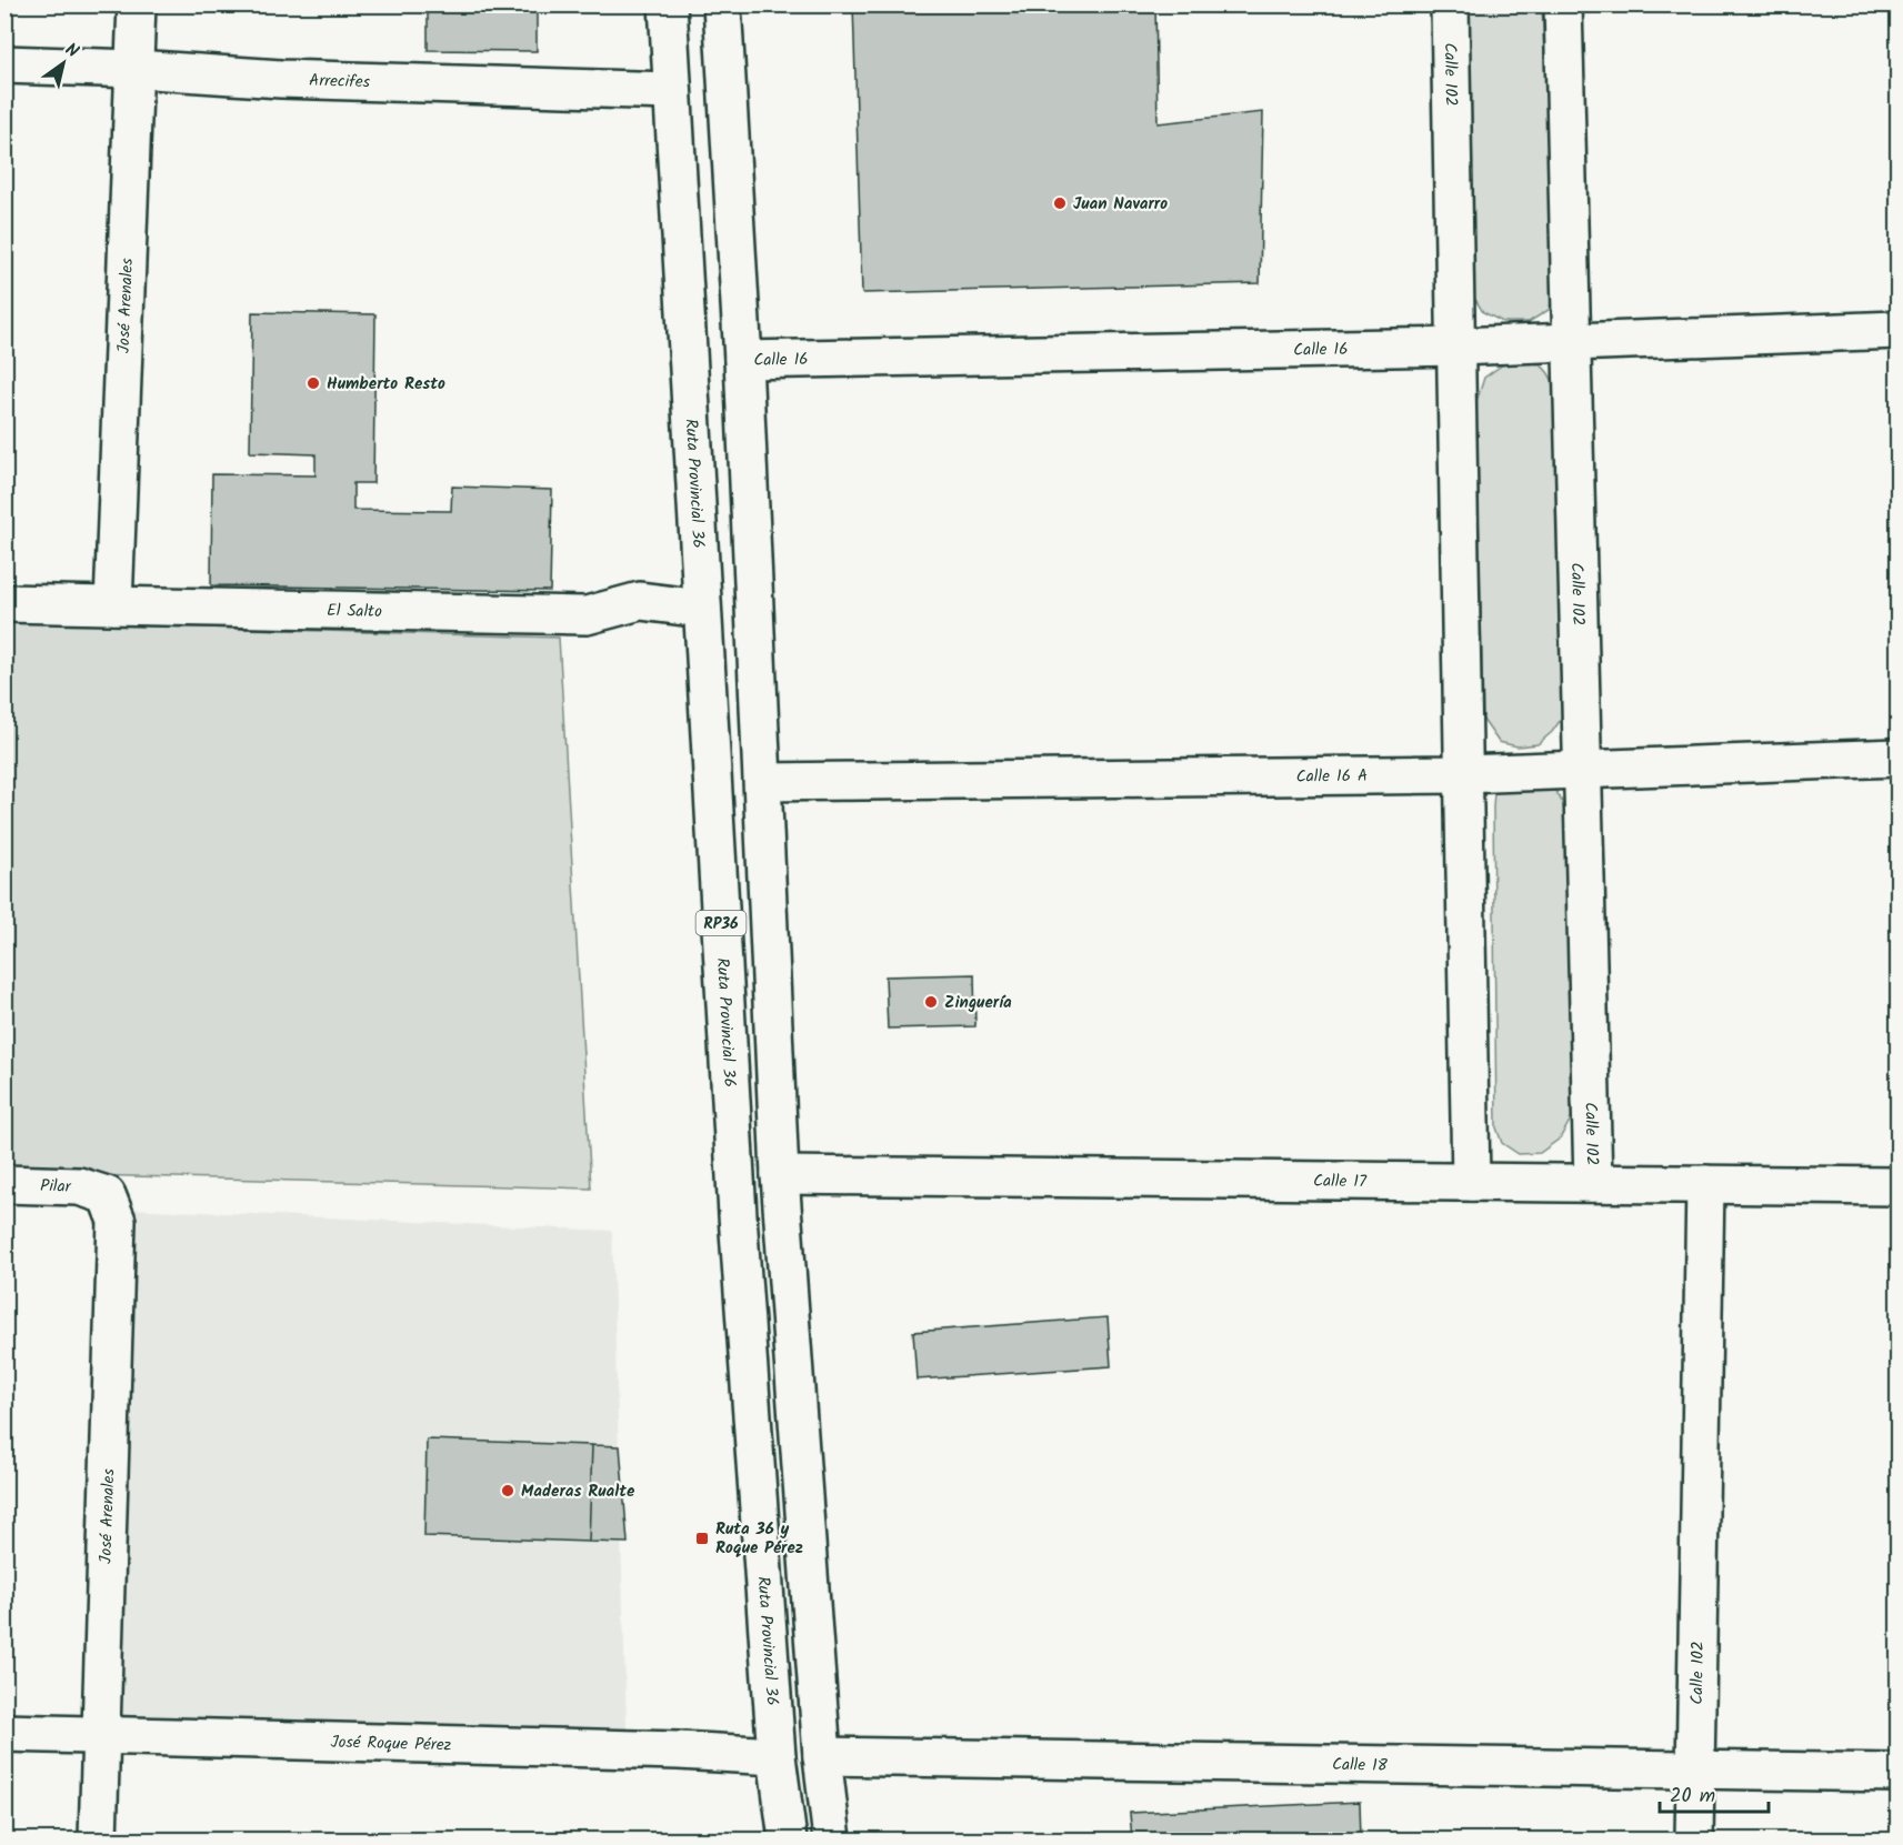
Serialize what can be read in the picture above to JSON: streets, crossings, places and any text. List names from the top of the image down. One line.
{"streets":{"street":["Calle 102","Arrecifes","José Arenales","Calle 16","Ruta Provincial 36","El Salto","Calle 16 A","RP36","Calle 17","Pilar","José Roque Pérez","Calle 18"]},"crossings":[["Calle 102","Calle 16"],["Calle 102","Calle 16 A"],["Calle 102","Calle 17"],["Calle 102","Calle 18"],["Arrecifes","José Arenales"],["Arrecifes","Ruta Provincial 36"],["José Arenales","El Salto"],["José Arenales","Pilar"],["José Arenales","José Roque Pérez"],["Calle 16","RP36"],["Ruta Provincial 36","El Salto"],["Ruta Provincial 36","José Roque Pérez"],["Calle 16 A","RP36"],["RP36","Calle 17"],["RP36","Calle 18"]],"places":{"other":["Juan Navarro","Humberto Resto","Zinguería","Maderas Rualte"],"transit":["Ruta 36 y Roque Pérez"]},"scale_bar":"20 m","north":"top right"}
